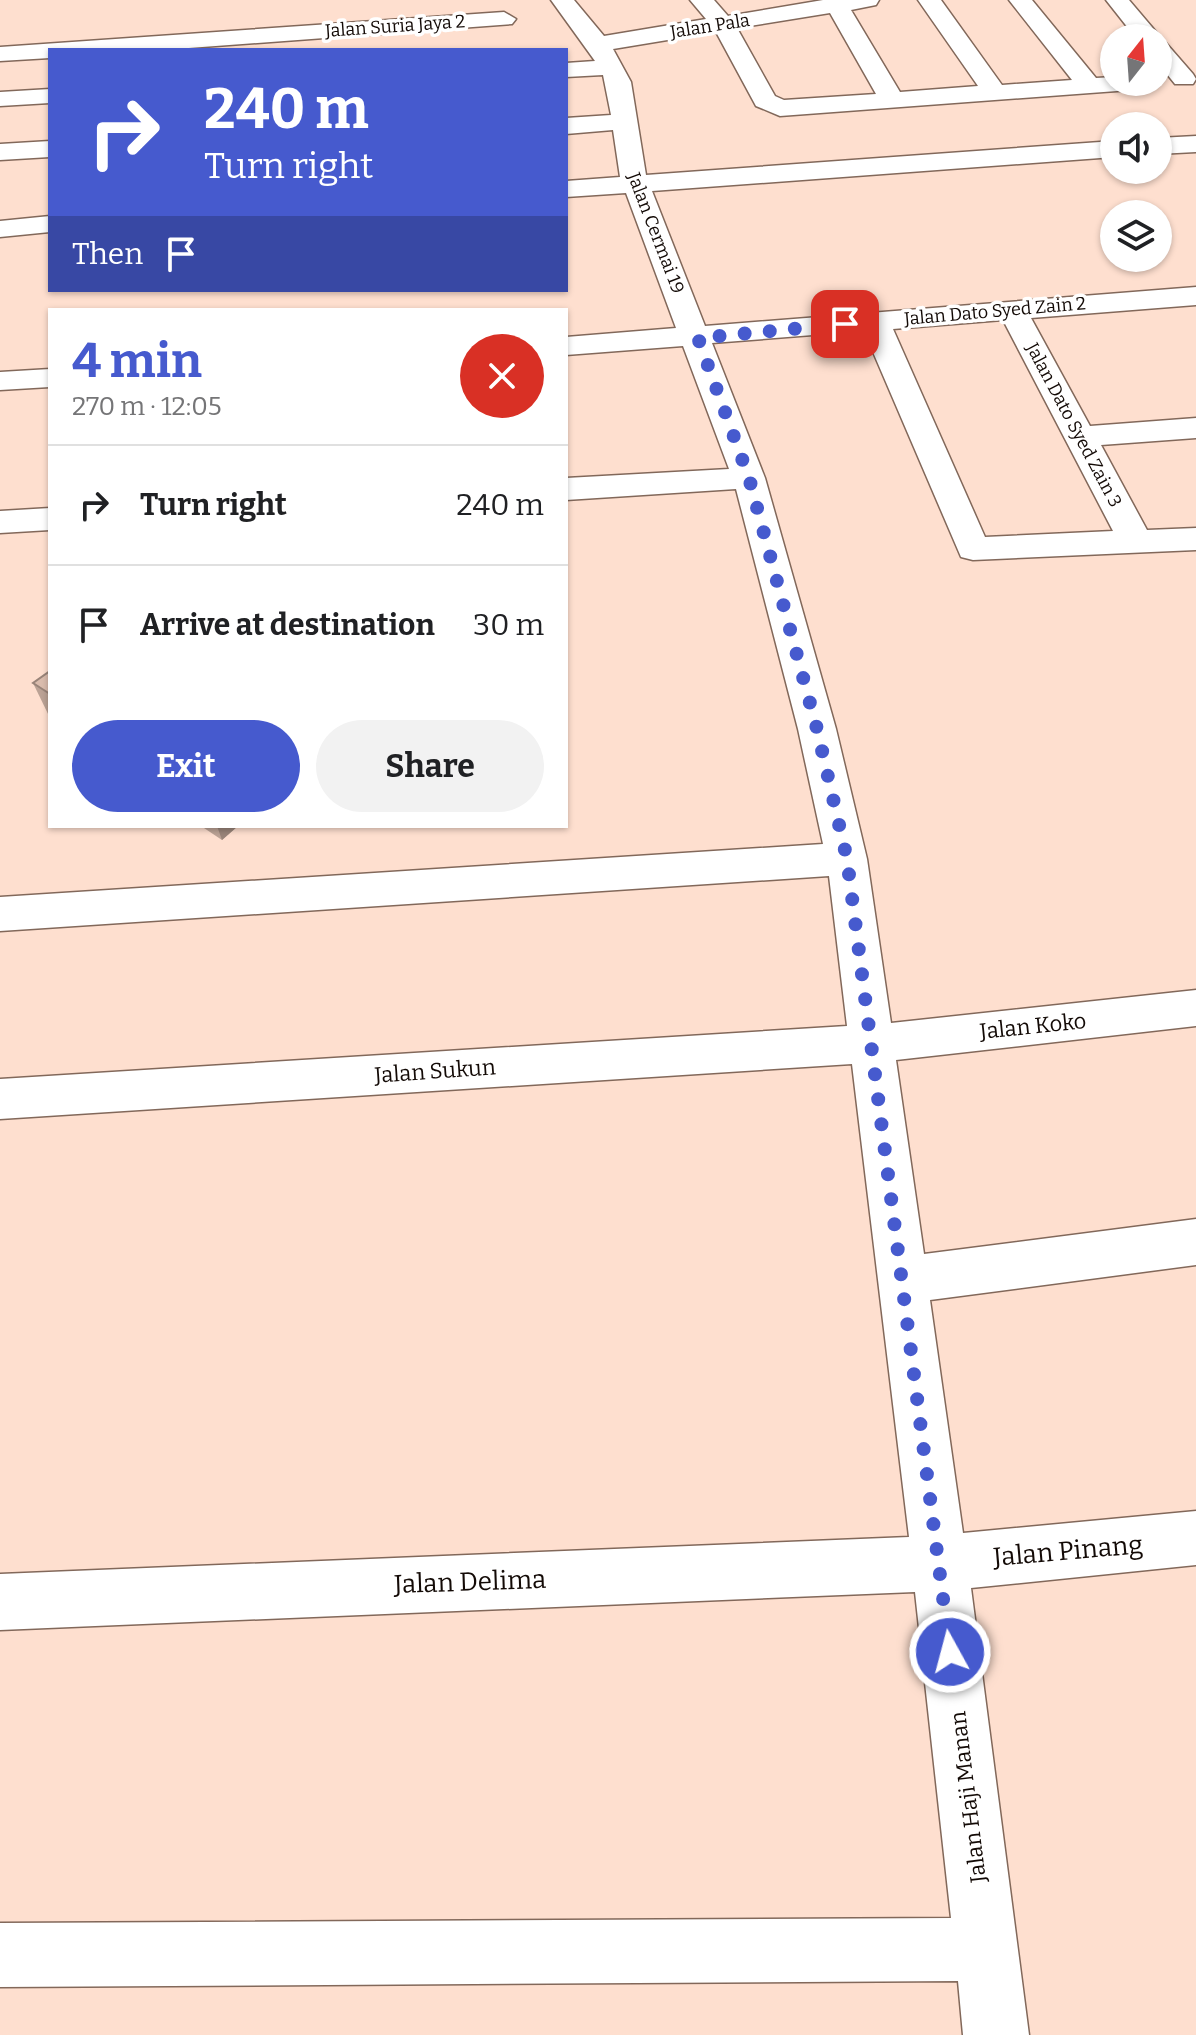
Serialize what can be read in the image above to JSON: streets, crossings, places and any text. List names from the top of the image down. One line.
{"streets":{"street":["Jalan Suria Jaya 2","Jalan Pala","Jalan Cermai 19","Jalan Dato Syed Zain 2","Jalan Dato Syed Zain 3","Jalan Koko","Jalan Sukun","Jalan Pinang","Jalan Delima","Jalan Haji Manan"]},"crossings":[["Jalan Pala","Jalan Cermai 19"],["Jalan Cermai 19","Jalan Dato Syed Zain 2"],["Jalan Cermai 19","Jalan Haji Manan"],["Jalan Dato Syed Zain 2","Jalan Dato Syed Zain 3"],["Jalan Dato Syed Zain 2","Jalan Haji Manan"],["Jalan Koko","Jalan Sukun"],["Jalan Koko","Jalan Haji Manan"],["Jalan Sukun","Jalan Haji Manan"],["Jalan Pinang","Jalan Delima"],["Jalan Pinang","Jalan Haji Manan"],["Jalan Delima","Jalan Haji Manan"]],"north":"top","page":{"turn":["240 m","Turn right"],"then":"Then","heading":["4 min","270 m · 12:05"],"list":[{"name":"Turn right","value":"240 m"},{"name":"Arrive at destination","value":"30 m"}],"buttons":["Exit","Share"]}}
